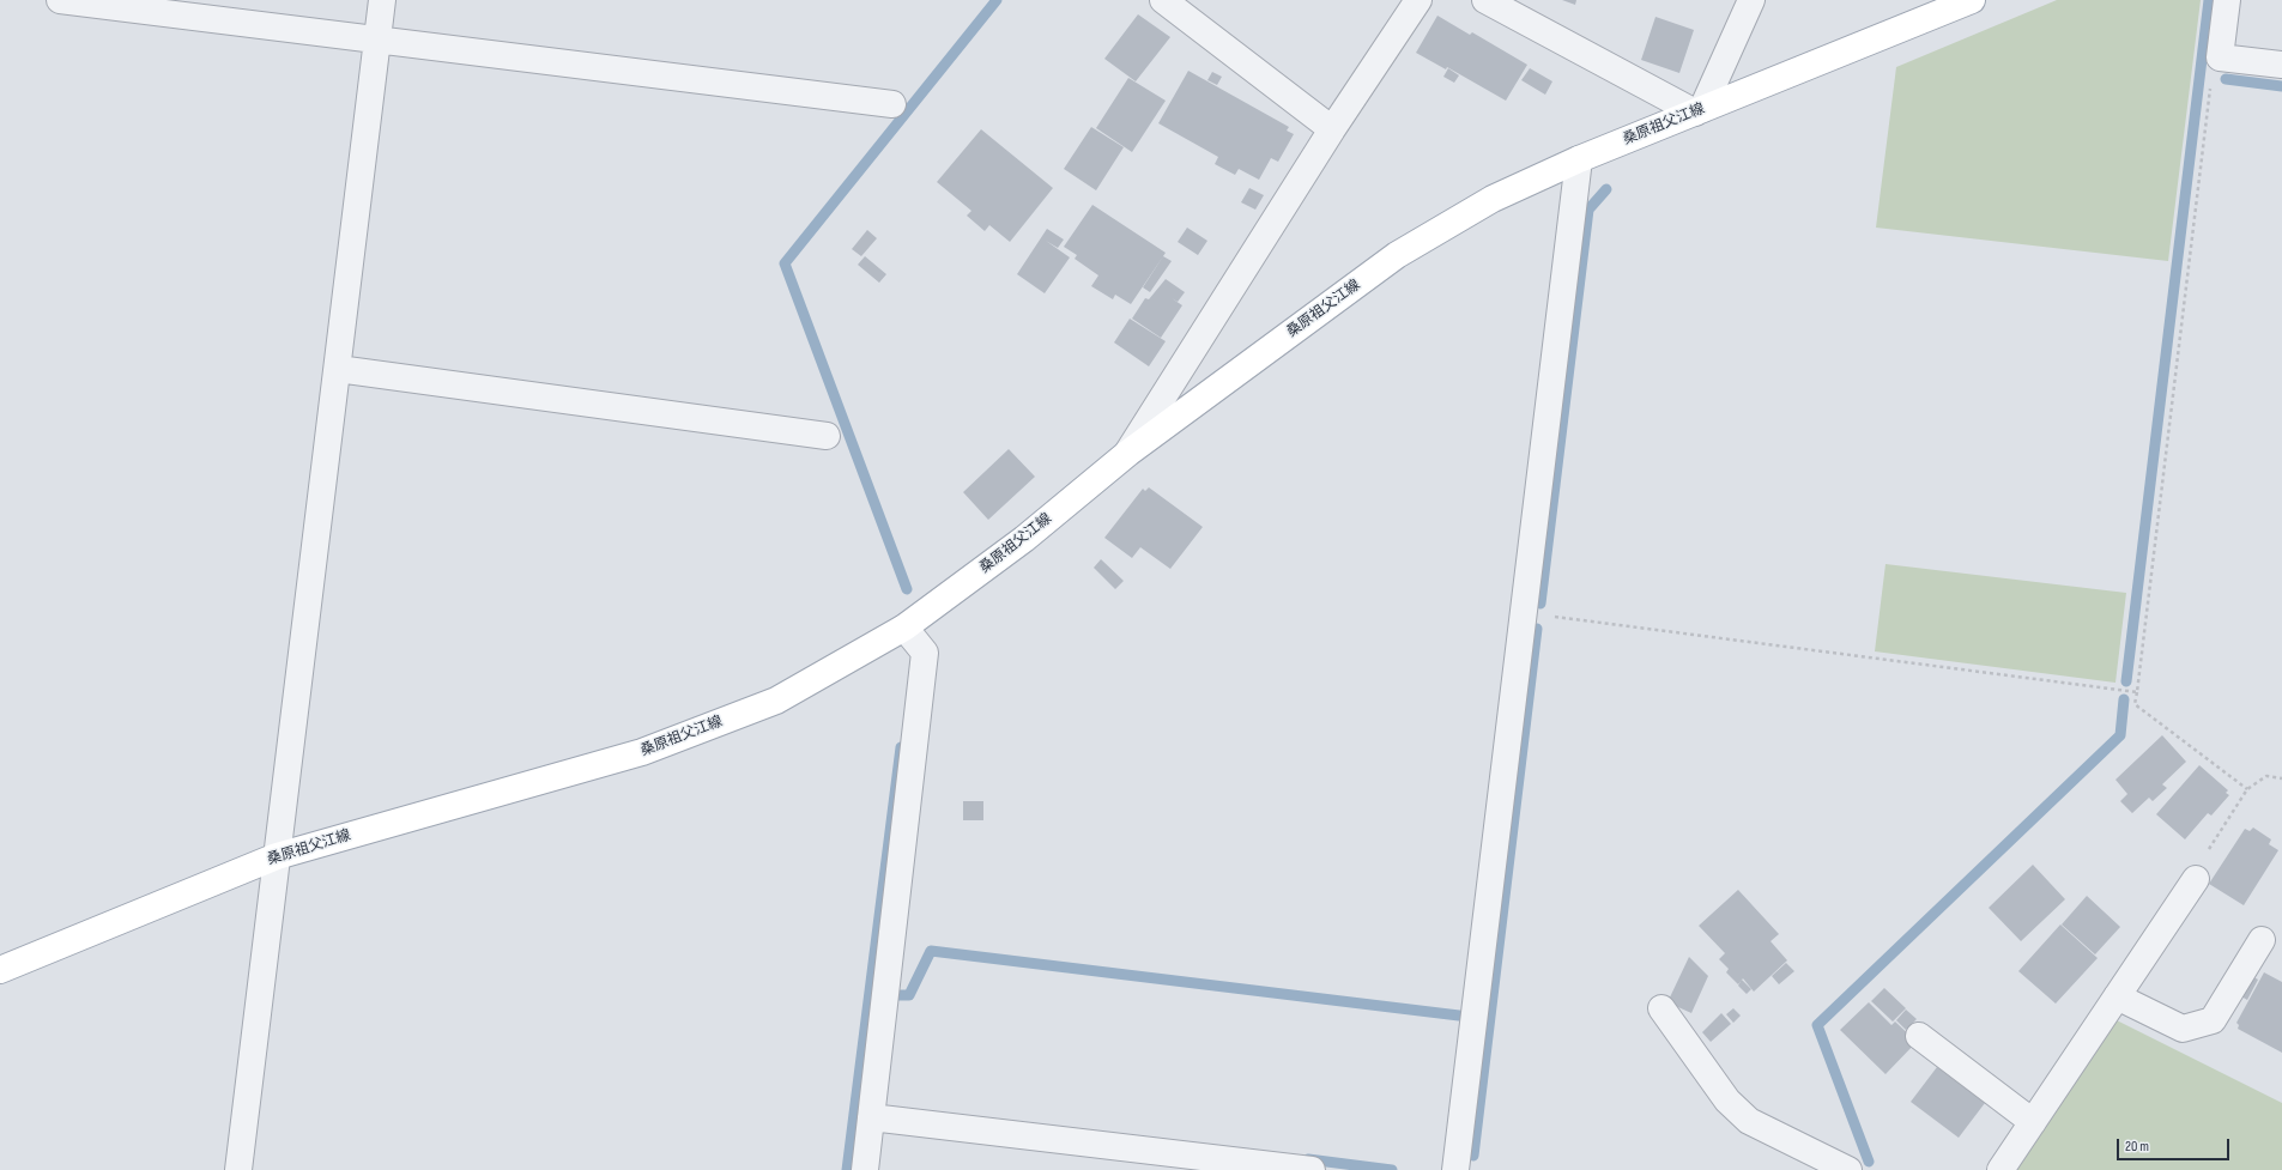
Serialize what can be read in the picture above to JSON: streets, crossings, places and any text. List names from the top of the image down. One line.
{"streets":{"main road":["桑原祖父江線"]},"scale_bar":"20 m"}
